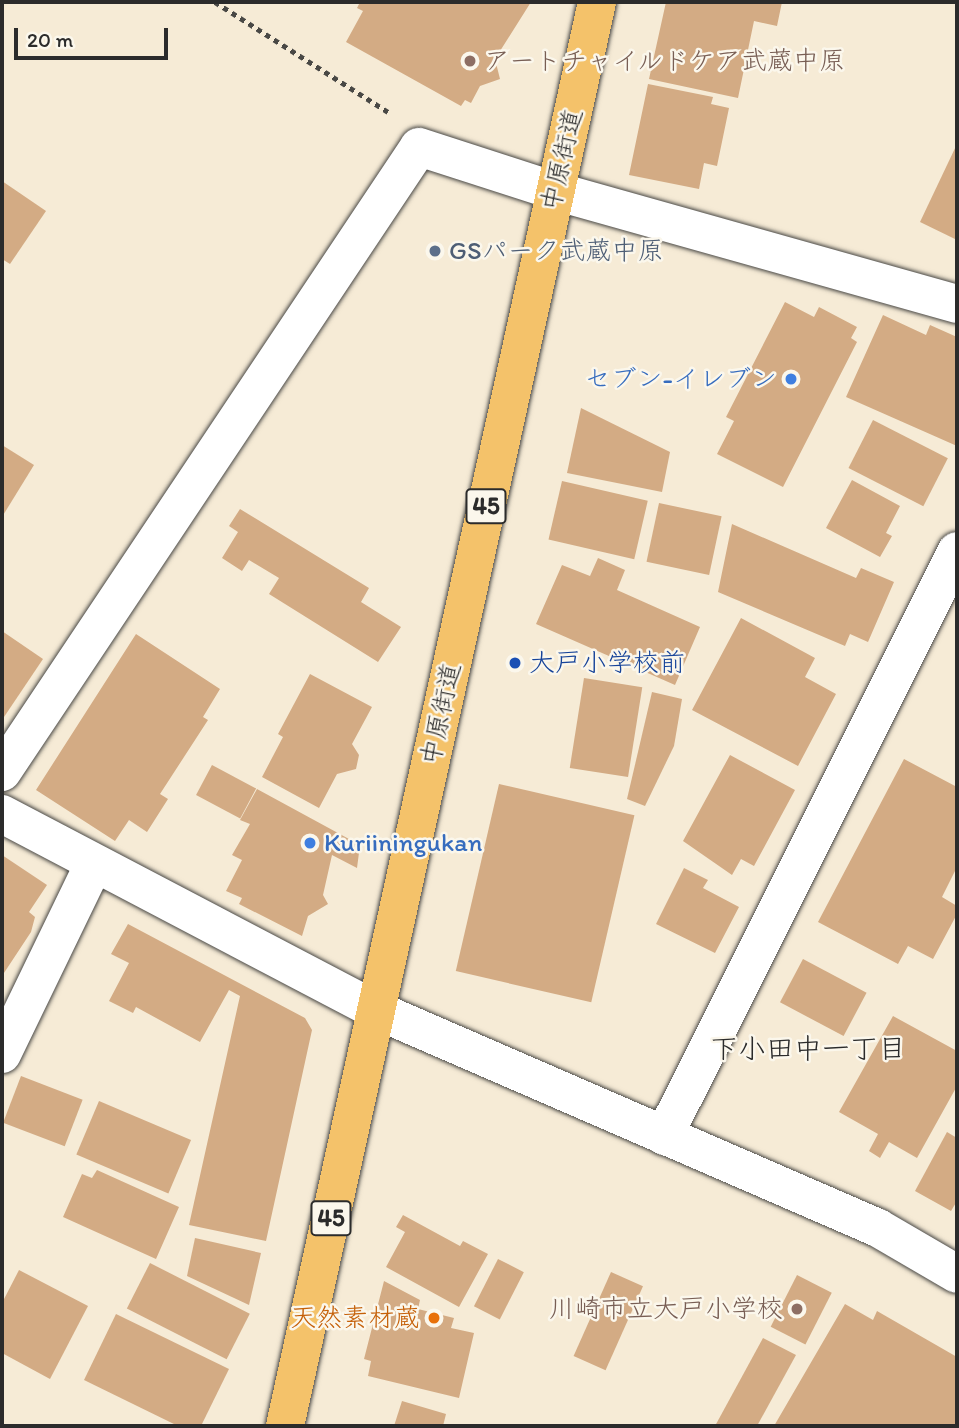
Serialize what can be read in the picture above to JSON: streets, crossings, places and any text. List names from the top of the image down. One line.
{"streets":{"main road":["中原街道","45"]},"districts":["下小田中一丁目"],"places":["アートチャイルドケア武蔵中原","GSパーク武蔵中原","セブン-イレブン","大戸小学校前","Kuriiningukan","川崎市立大戸小学校","天然素材蔵"],"scale_bar":"20 m"}
